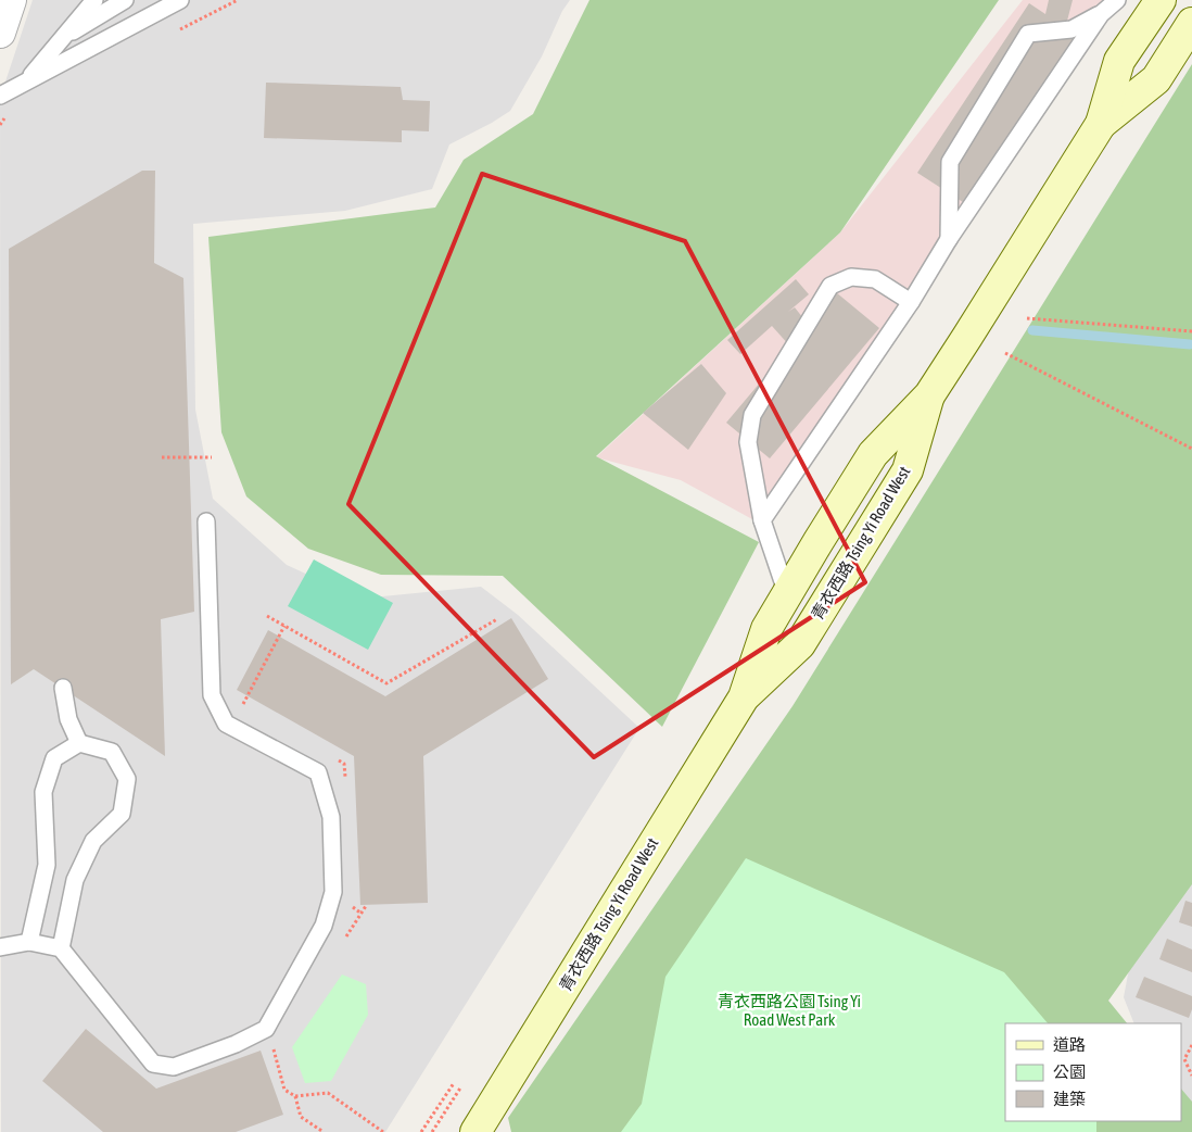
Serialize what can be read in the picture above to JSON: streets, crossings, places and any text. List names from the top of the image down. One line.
{"streets":{"main road":["青衣西路 Tsing Yi Road West"]},"parks":["青衣西路公園 Tsing Yi Road West Park"],"legend":["道路","公園","建築"]}
